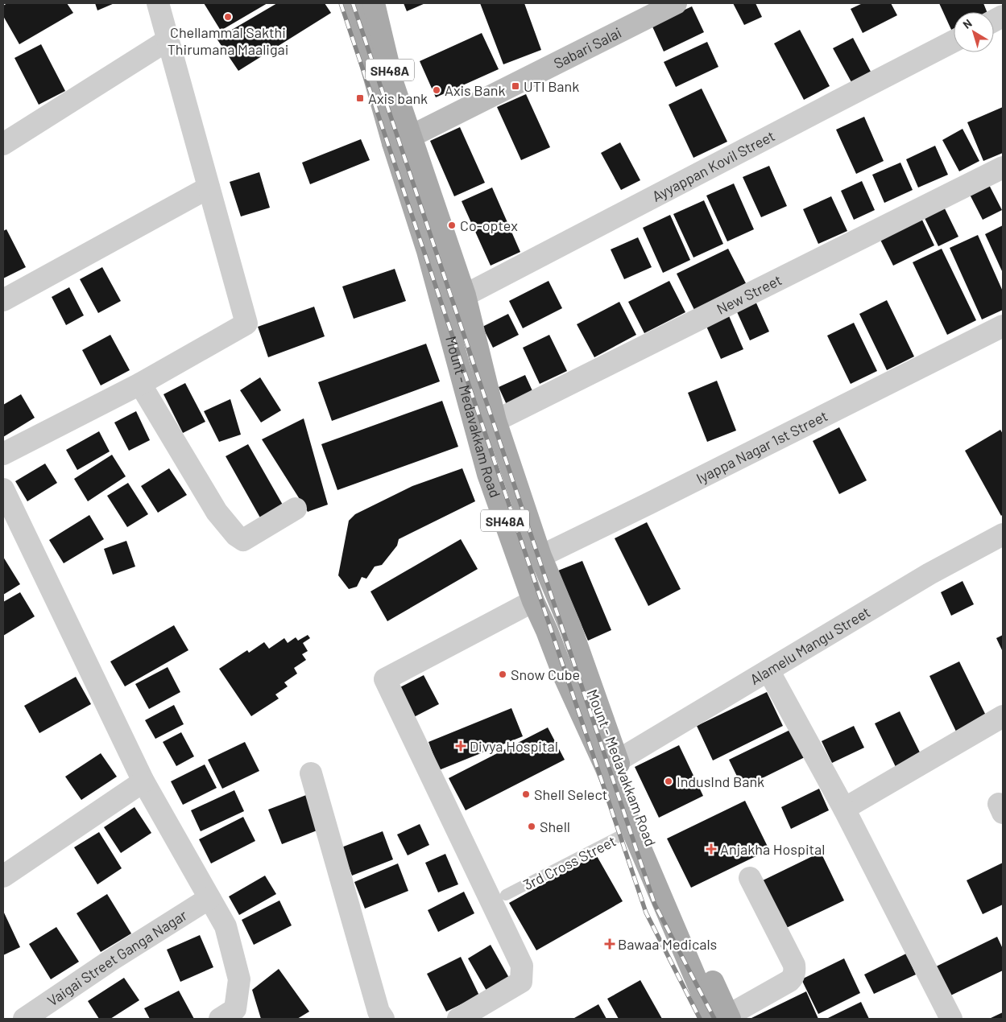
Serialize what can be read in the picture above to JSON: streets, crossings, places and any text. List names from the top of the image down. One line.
{"streets":{"main road":["Sabari Salai","SH48A","Mount - Medavakkam Road"],"street":["Ayyappan Kovil Street","New Street","Iyappa Nagar 1st Street","Alamelu Mangu Street","Vaigai Street Ganga Nagar"],"lane":["3rd Cross Street"]},"crossings":[["Sabari Salai","Mount - Medavakkam Road"],["Ayyappan Kovil Street","Mount - Medavakkam Road"],["New Street","Mount - Medavakkam Road"],["Mount - Medavakkam Road","Iyappa Nagar 1st Street"],["Mount - Medavakkam Road","Alamelu Mangu Street"],["Mount - Medavakkam Road","3rd Cross Street"]],"places":{"other":["Chellammal Sakthi Thirumana Maaligai","Axis Bank","Co-optex","Snow Cube","IndusInd Bank","Shell Select","Shell"],"transit":["UTI Bank","Axis bank"],"health":["Divya Hospital","Anjakha Hospital","Bawaa Medicals"]},"north":"top left"}
